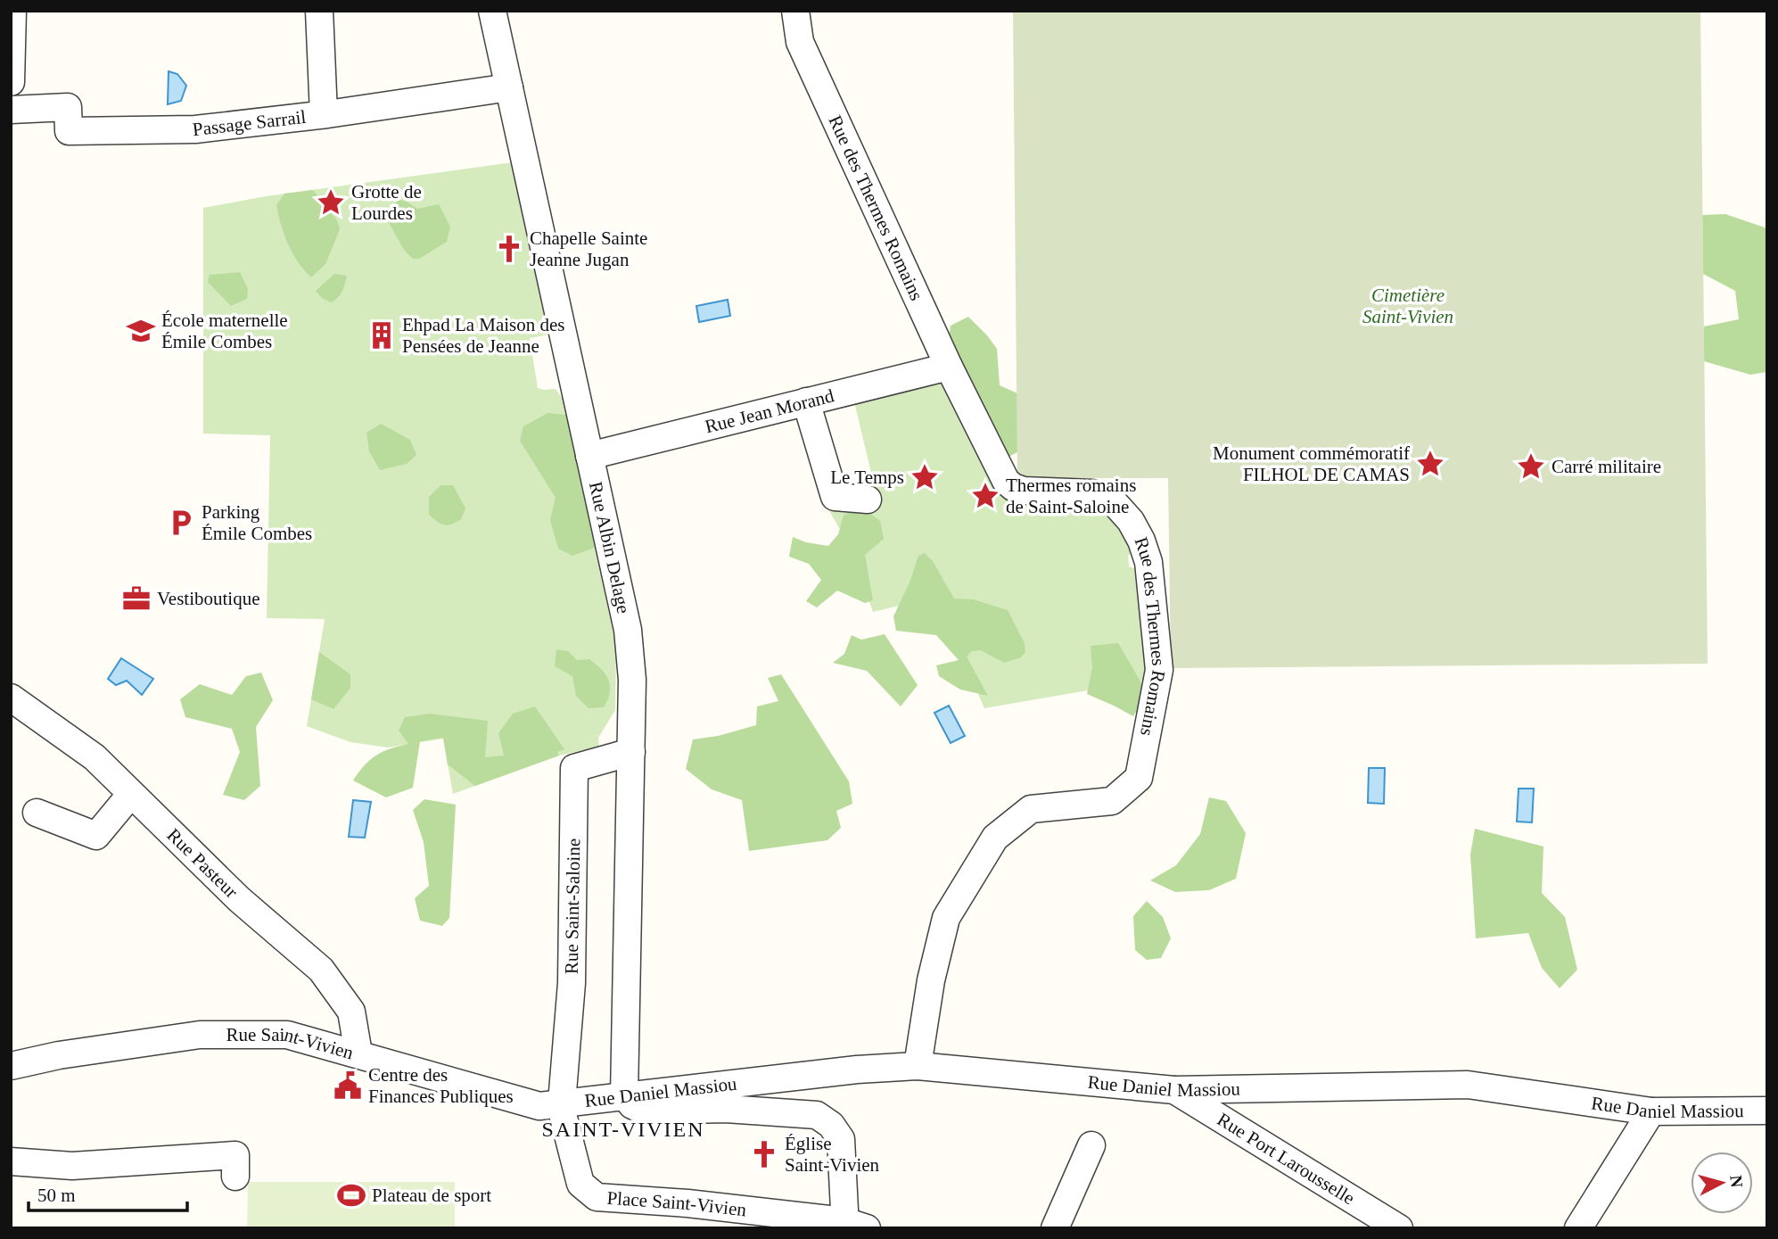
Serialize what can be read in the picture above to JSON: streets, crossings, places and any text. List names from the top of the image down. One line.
{"streets":{"street":["Passage Sarrail","Rue des Thermes Romains","Rue Jean Morand","Rue Albin Delage","Rue Pasteur","Rue Saint-Saloine","Rue Saint-Vivien","Rue Daniel Massiou","Rue Port Larousselle","Place Saint-Vivien"]},"crossings":[["Passage Sarrail","Rue Albin Delage"],["Rue des Thermes Romains","Rue Jean Morand"],["Rue des Thermes Romains","Rue Daniel Massiou"],["Rue Jean Morand","Rue Albin Delage"],["Rue Albin Delage","Rue Saint-Saloine"],["Rue Albin Delage","Rue Daniel Massiou"],["Rue Albin Delage","Place Saint-Vivien"],["Rue Pasteur","Rue Saint-Vivien"],["Rue Saint-Saloine","Rue Saint-Vivien"],["Rue Saint-Saloine","Rue Daniel Massiou"],["Rue Saint-Saloine","Place Saint-Vivien"],["Rue Saint-Vivien","Rue Daniel Massiou"],["Rue Saint-Vivien","Place Saint-Vivien"],["Rue Daniel Massiou","Rue Port Larousselle"],["Rue Daniel Massiou","Place Saint-Vivien"]],"districts":["SAINT-VIVIEN"],"parks":["Cimetière Saint-Vivien"],"places":{"place":["Grotte de Lourdes","Monument commémoratif FILHOL DE CAMAS","Carré militaire","Le Temps","Thermes romains de Saint-Saloine"],"church":["Chapelle Sainte Jeanne Jugan","Église Saint-Vivien"],"school or university":["École maternelle Émile Combes"],"building":["Ehpad La Maison des Pensées de Jeanne"],"parking":["Parking Émile Combes"],"office":["Vestiboutique"],"public building":["Centre des Finances Publiques"],"sports":["Plateau de sport"]},"scale_bar":"50 m","north":"right"}
